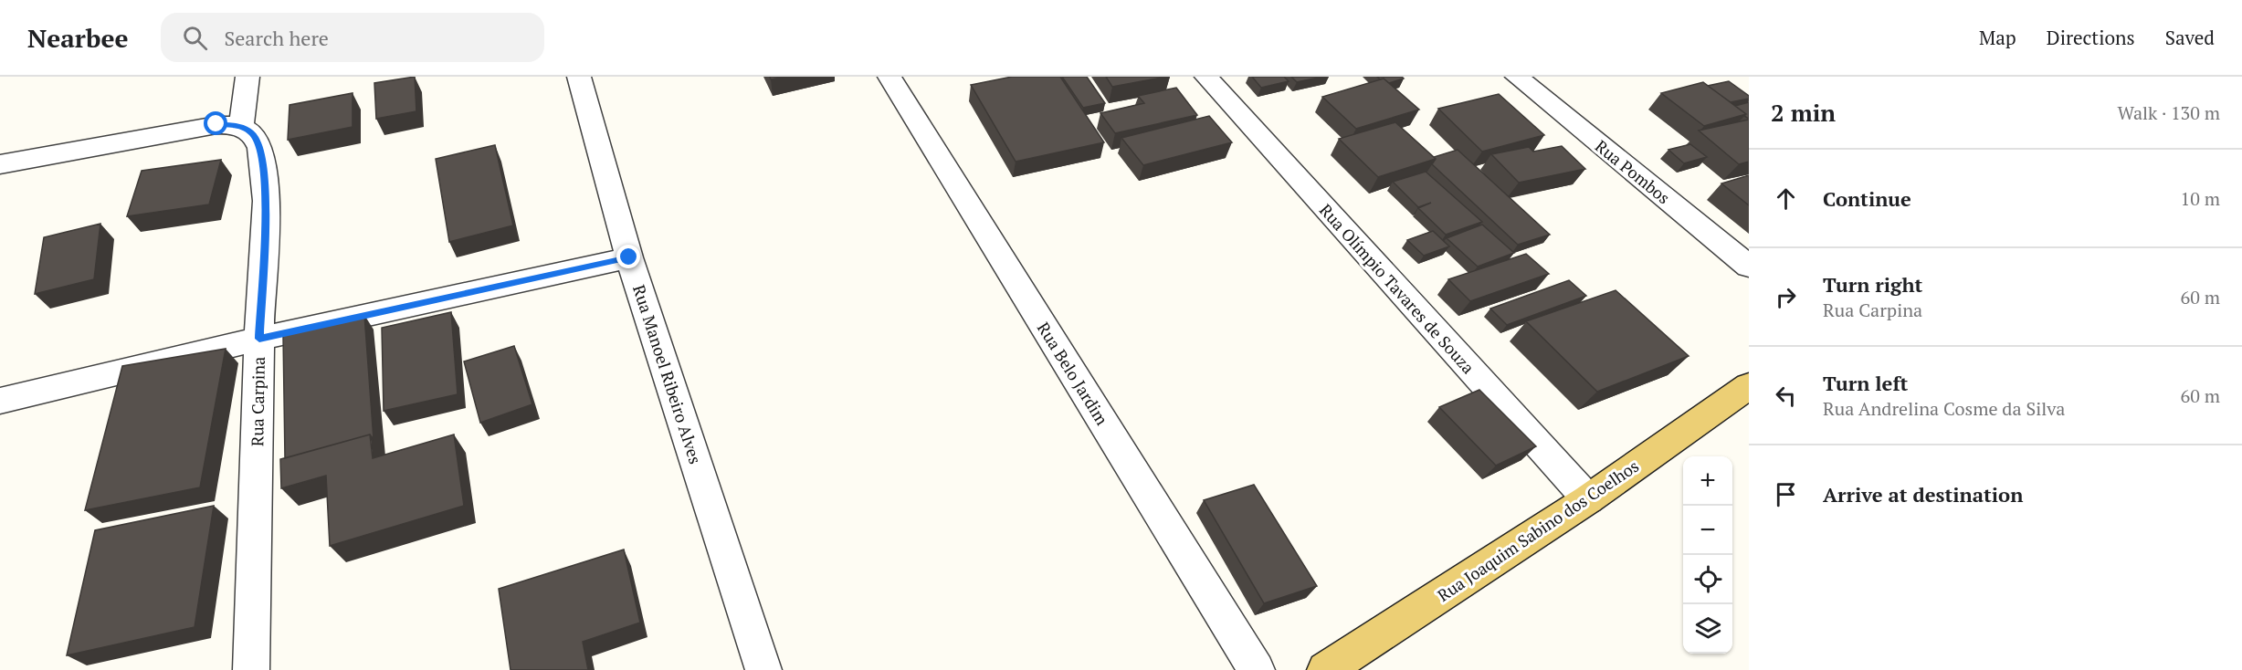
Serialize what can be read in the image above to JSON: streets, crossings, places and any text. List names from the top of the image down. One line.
{"streets":{"main road":["Rua Joaquim Sabino dos Coelhos"],"street":["Rua Pombos","Rua Olímpio Tavares de Souza","Rua Belo Jardim","Rua Manoel Ribeiro Alves","Rua Carpina"]},"crossings":[["Rua Olímpio Tavares de Souza","Rua Joaquim Sabino dos Coelhos"]],"page":{"header":"Nearbee","search":"Search here","nav":["Map","Directions","Saved"],"heading":["2 min","Walk · 130 m"],"list":[["Continue","10 m"],["Turn right","Rua Carpina","60 m"],["Turn left","Rua Andrelina Cosme da Silva","60 m"],"Arrive at destination"],"map_buttons":["+","−"]}}
